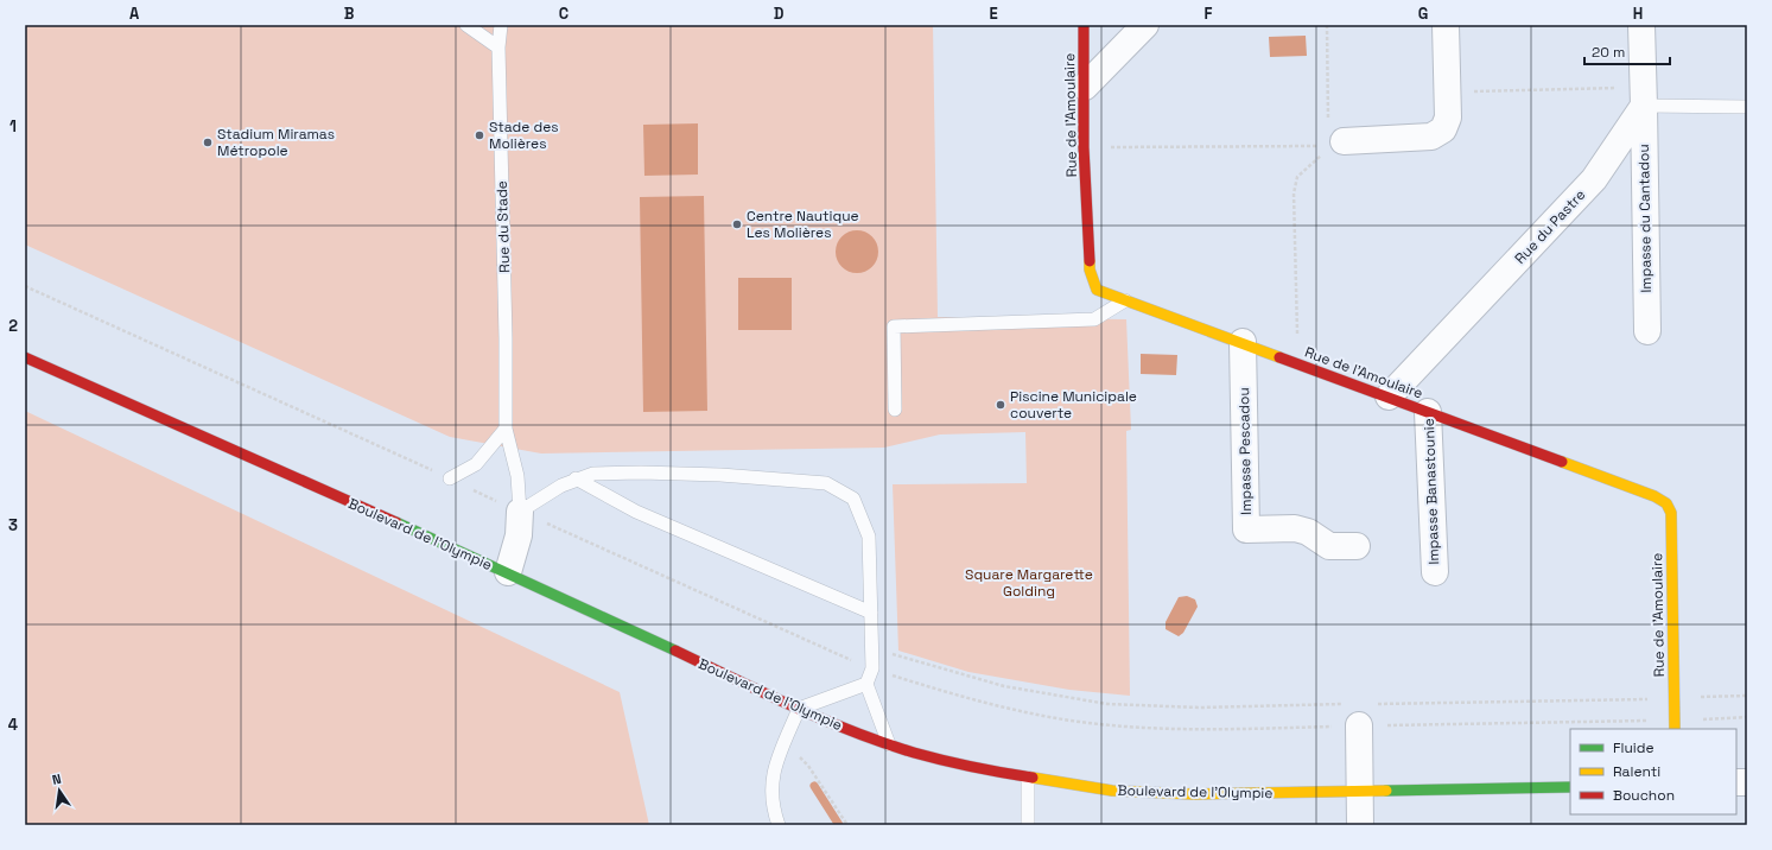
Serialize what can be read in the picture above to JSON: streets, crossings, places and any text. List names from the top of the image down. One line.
{"streets":{"street":["Rue de l'Amoulaire","Impasse du Cantadou","Rue du Pastre","Impasse Pescadou","Impasse Banastounie","Boulevard de l'Olympie"],"lane":["Rue du Stade"]},"crossings":[["Rue de l'Amoulaire","Rue du Pastre"],["Rue de l'Amoulaire","Impasse Pescadou"],["Rue de l'Amoulaire","Impasse Banastounie"],["Impasse du Cantadou","Rue du Pastre"]],"parks":["Square Margarette Golding"],"places":["Stade des Molières","Stadium Miramas Métropole","Centre Nautique Les Molières","Piscine Municipale couverte"],"legend":["Fluide","Ralenti","Bouchon"],"scale_bar":"20 m","north":"top","grid":{"columns":["A","B","C","D","E","F","G","H"],"rows":["1","2","3","4"]}}
